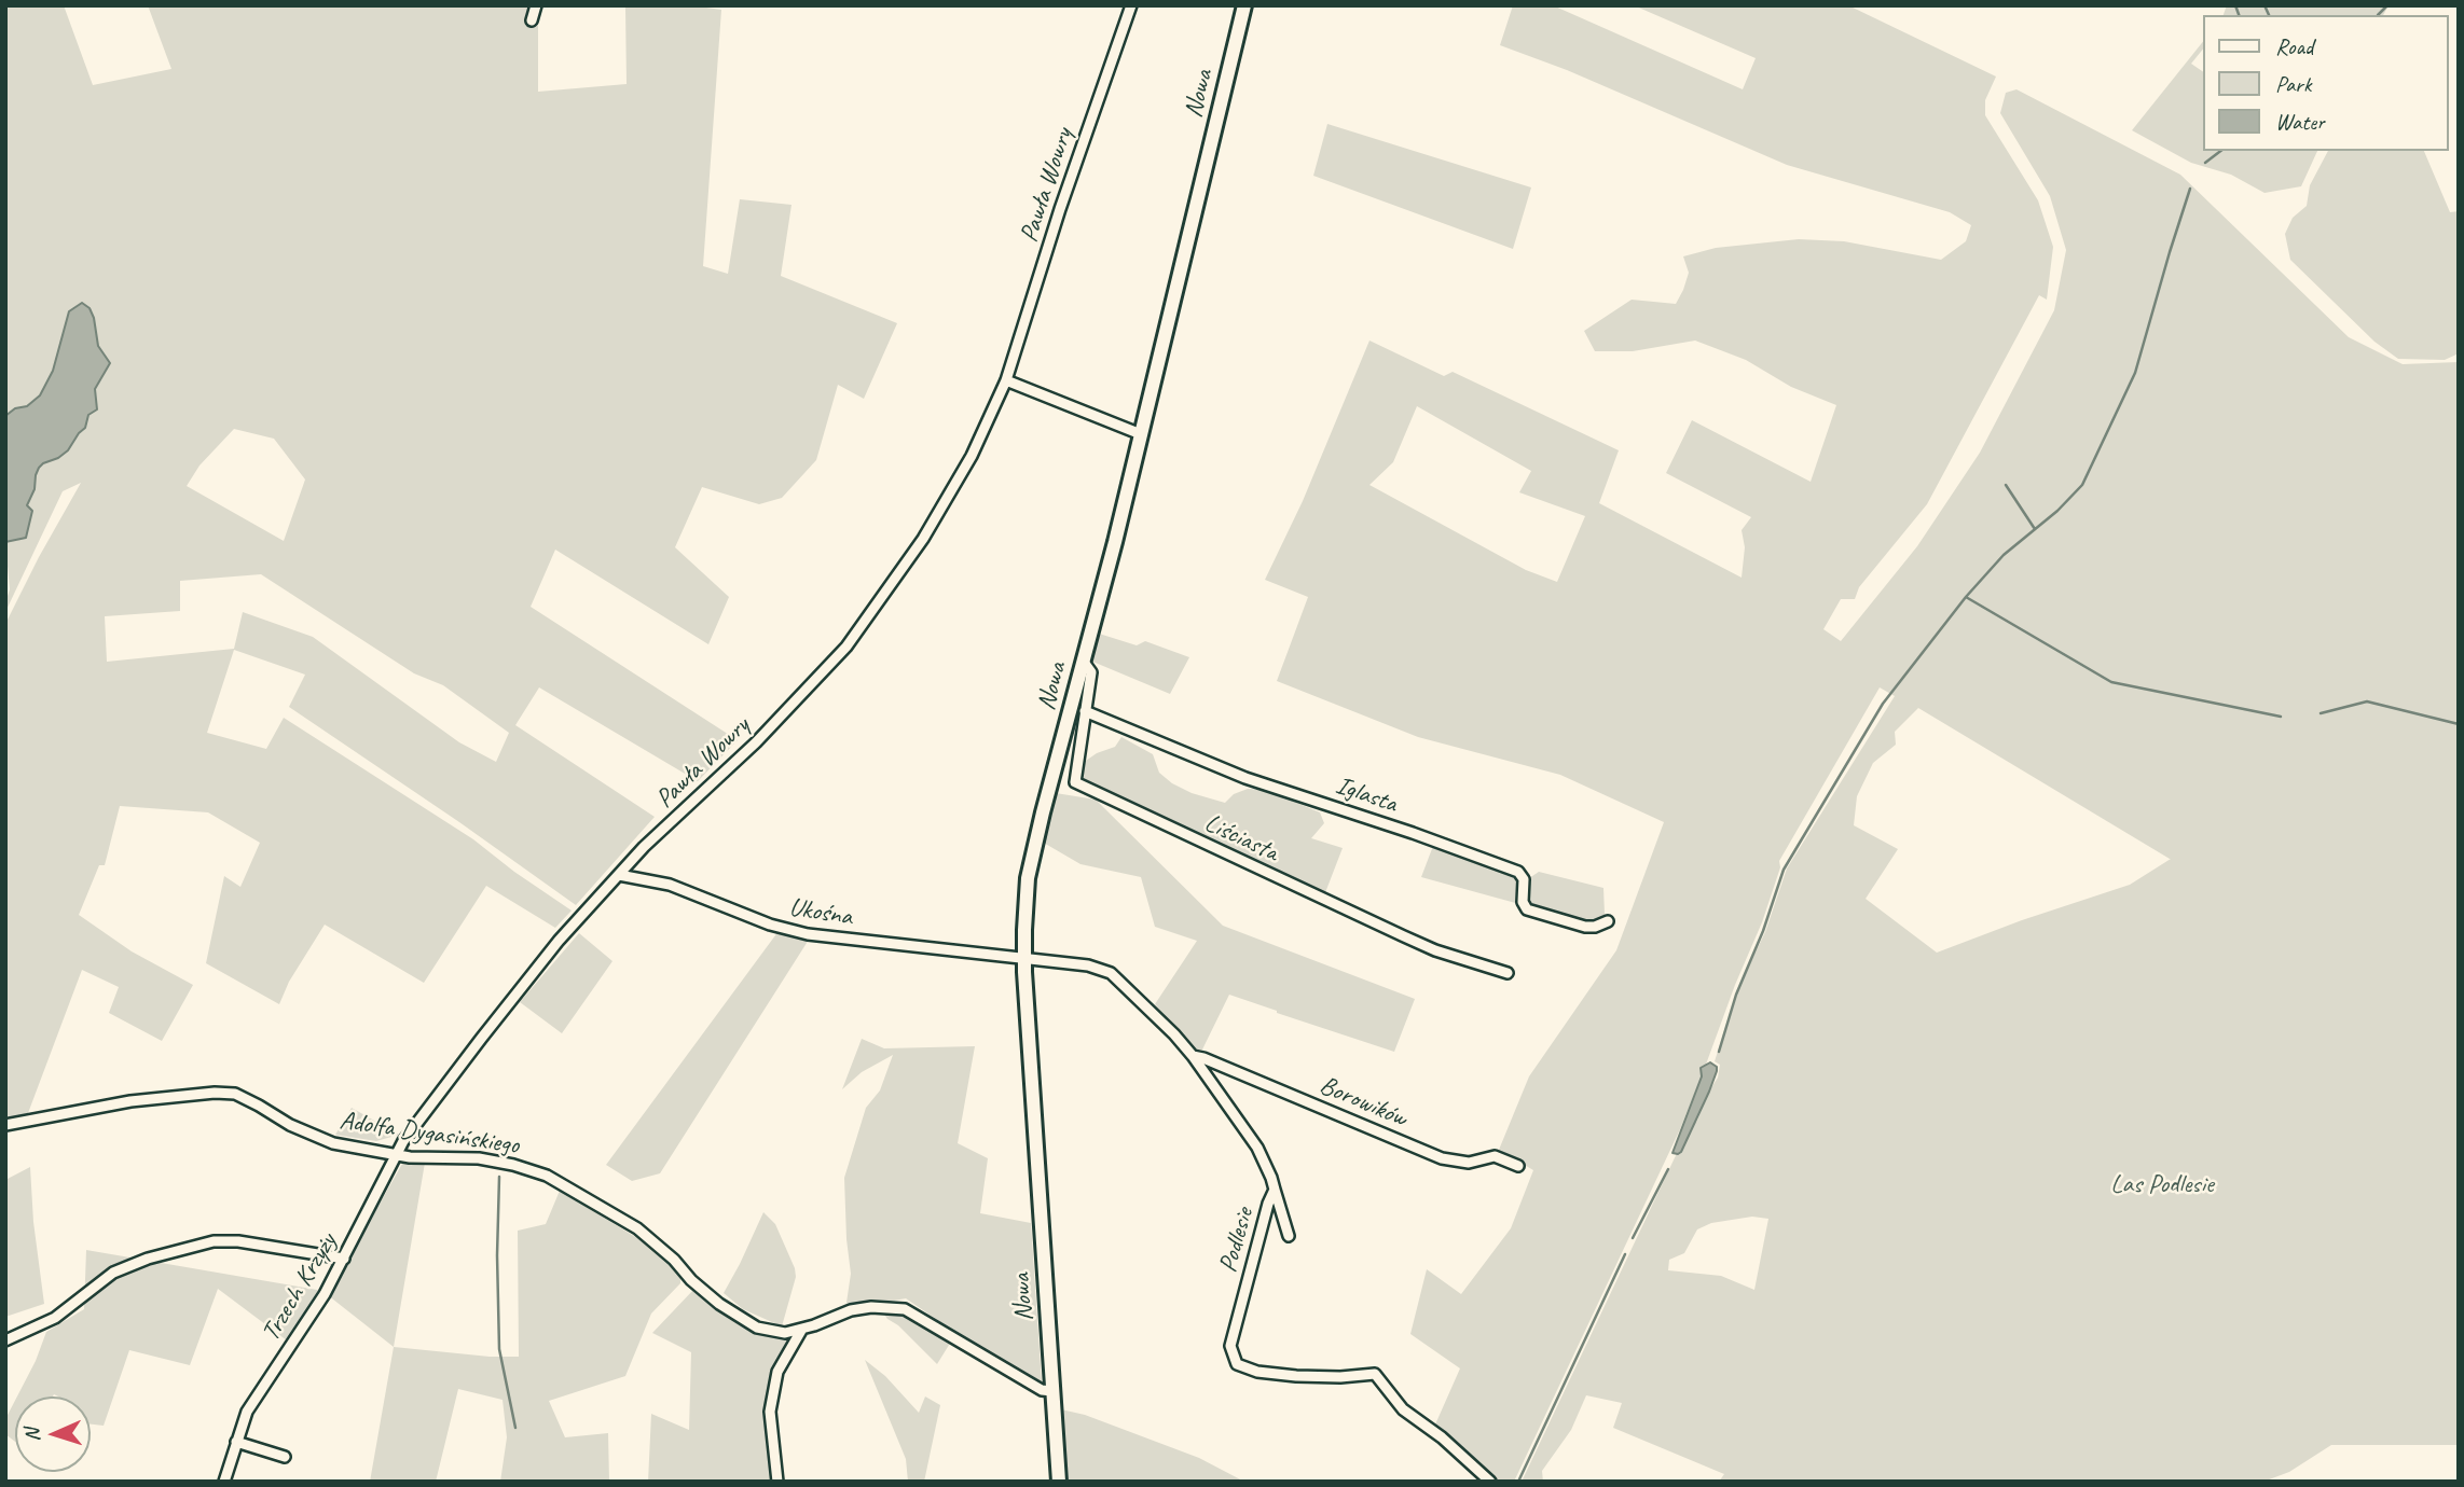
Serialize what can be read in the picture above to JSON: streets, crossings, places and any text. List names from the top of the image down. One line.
{"streets":{"street":["Nowa","Pawła Wowry","Iglasta","Liściasta","Ukośna","Borowików","Adolfa Dygasińskiego","Podlesie","Trzech Krzyży"]},"crossings":[["Nowa","Liściasta"],["Nowa","Ukośna"],["Nowa","Adolfa Dygasińskiego"],["Nowa","Podlesie"],["Pawła Wowry","Ukośna"],["Pawła Wowry","Adolfa Dygasińskiego"],["Pawła Wowry","Trzech Krzyży"],["Iglasta","Liściasta"],["Ukośna","Podlesie"],["Borowików","Podlesie"],["Adolfa Dygasińskiego","Trzech Krzyży"]],"parks":["Las Podlesie"],"legend":["Road","Park","Water"],"north":"left"}
